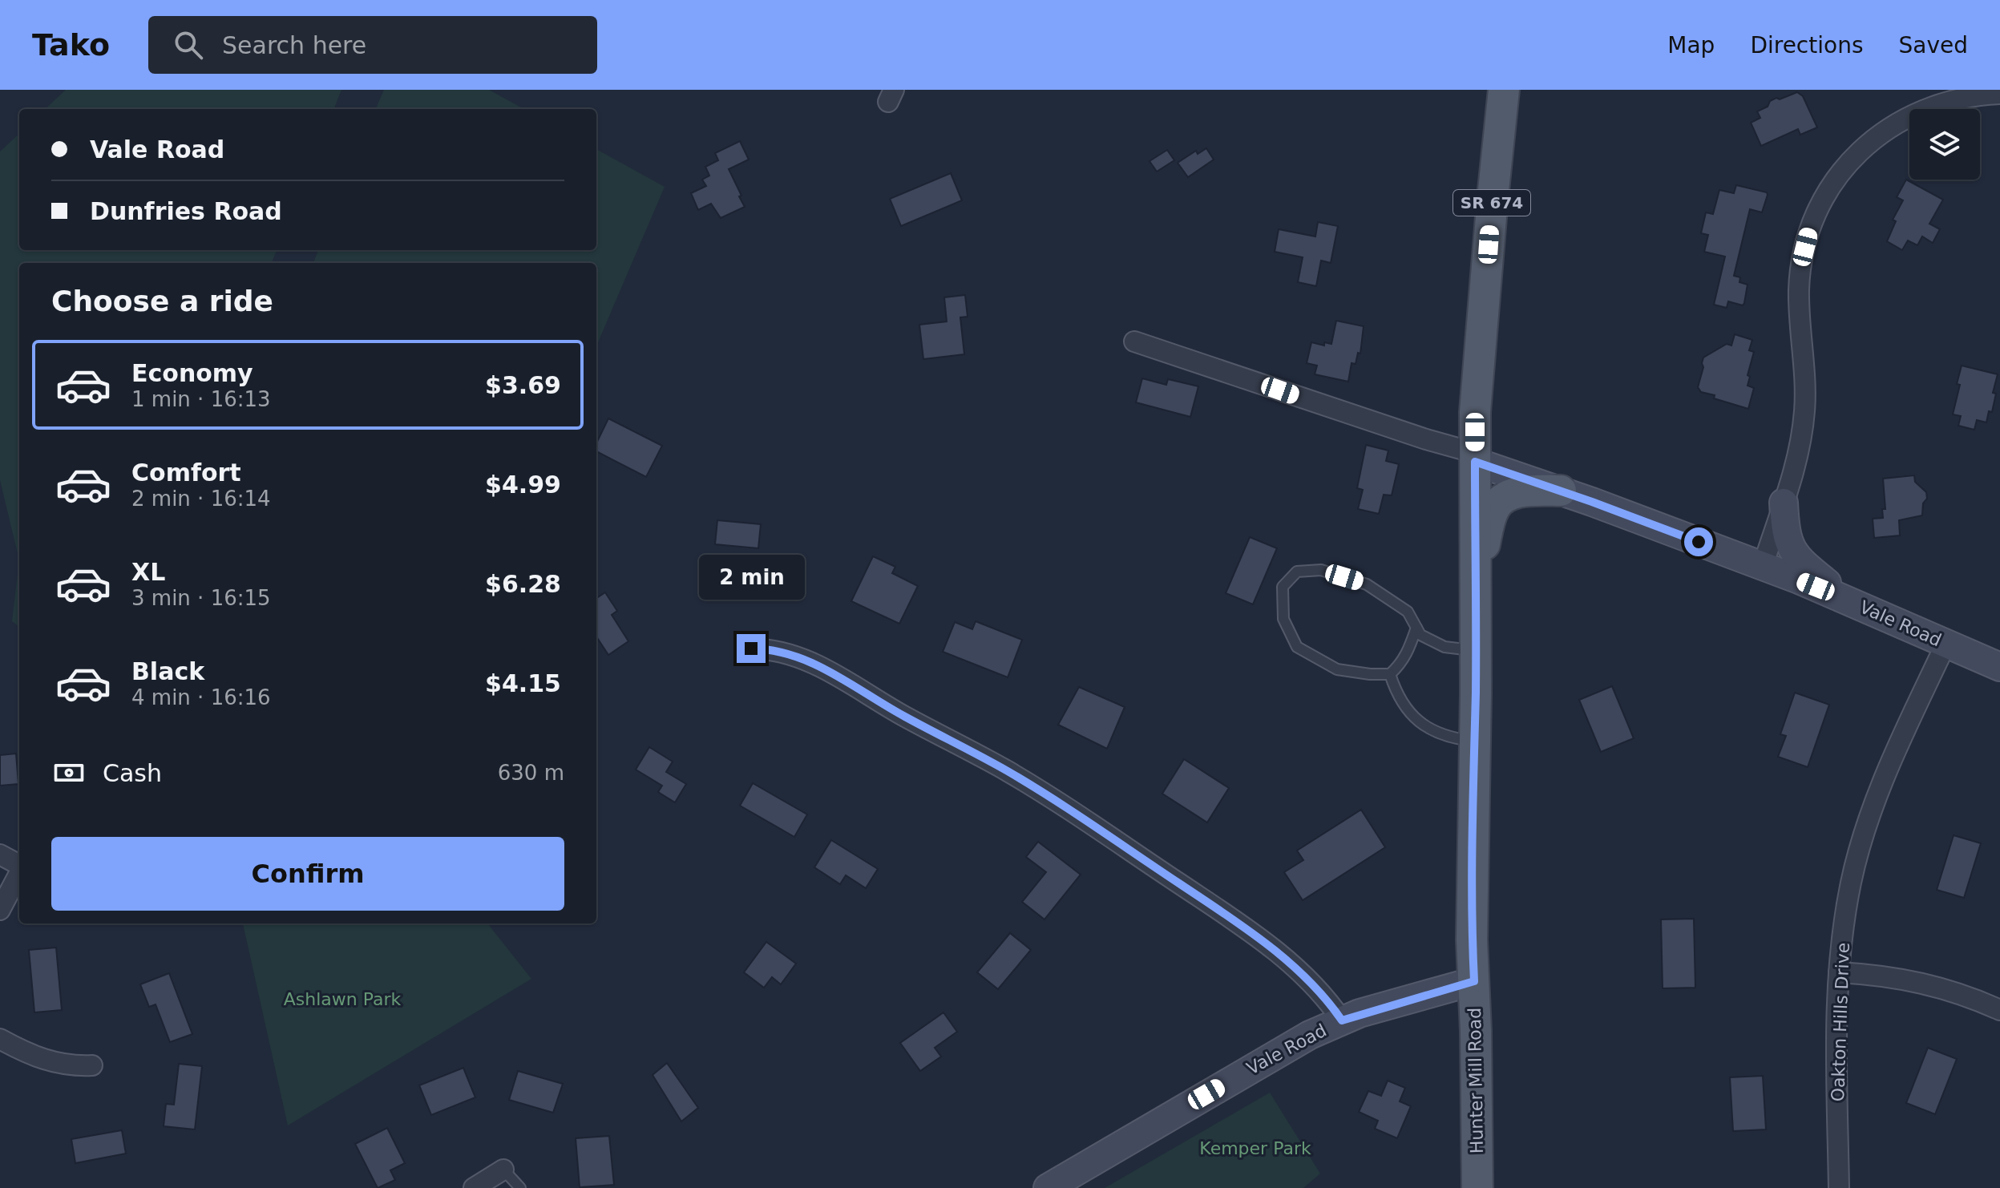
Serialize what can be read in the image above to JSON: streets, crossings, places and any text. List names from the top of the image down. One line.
{"streets":{"main road":["SR 674","Vale Road","Hunter Mill Road"],"street":["Oakton Hills Drive"]},"crossings":[["Vale Road","Oakton Hills Drive"],["Vale Road","Hunter Mill Road"]],"parks":["Ashlawn Park","Kemper Park"],"page":{"header":"Tako","search":"Search here","nav":["Map","Directions","Saved"],"banner":["Vale Road","Dunfries Road"],"heading":"Choose a ride","list":[{"name":"Economy","note":"1 min · 16:13","value":"$3.69"},{"name":"Comfort","note":"2 min · 16:14","value":"$4.99"},{"name":"XL","note":"3 min · 16:15","value":"$6.28"},{"name":"Black","note":"4 min · 16:16","value":"$4.15"}],"bubble":"2 min","pay":["Cash","630 m"],"buttons":"Confirm"}}
